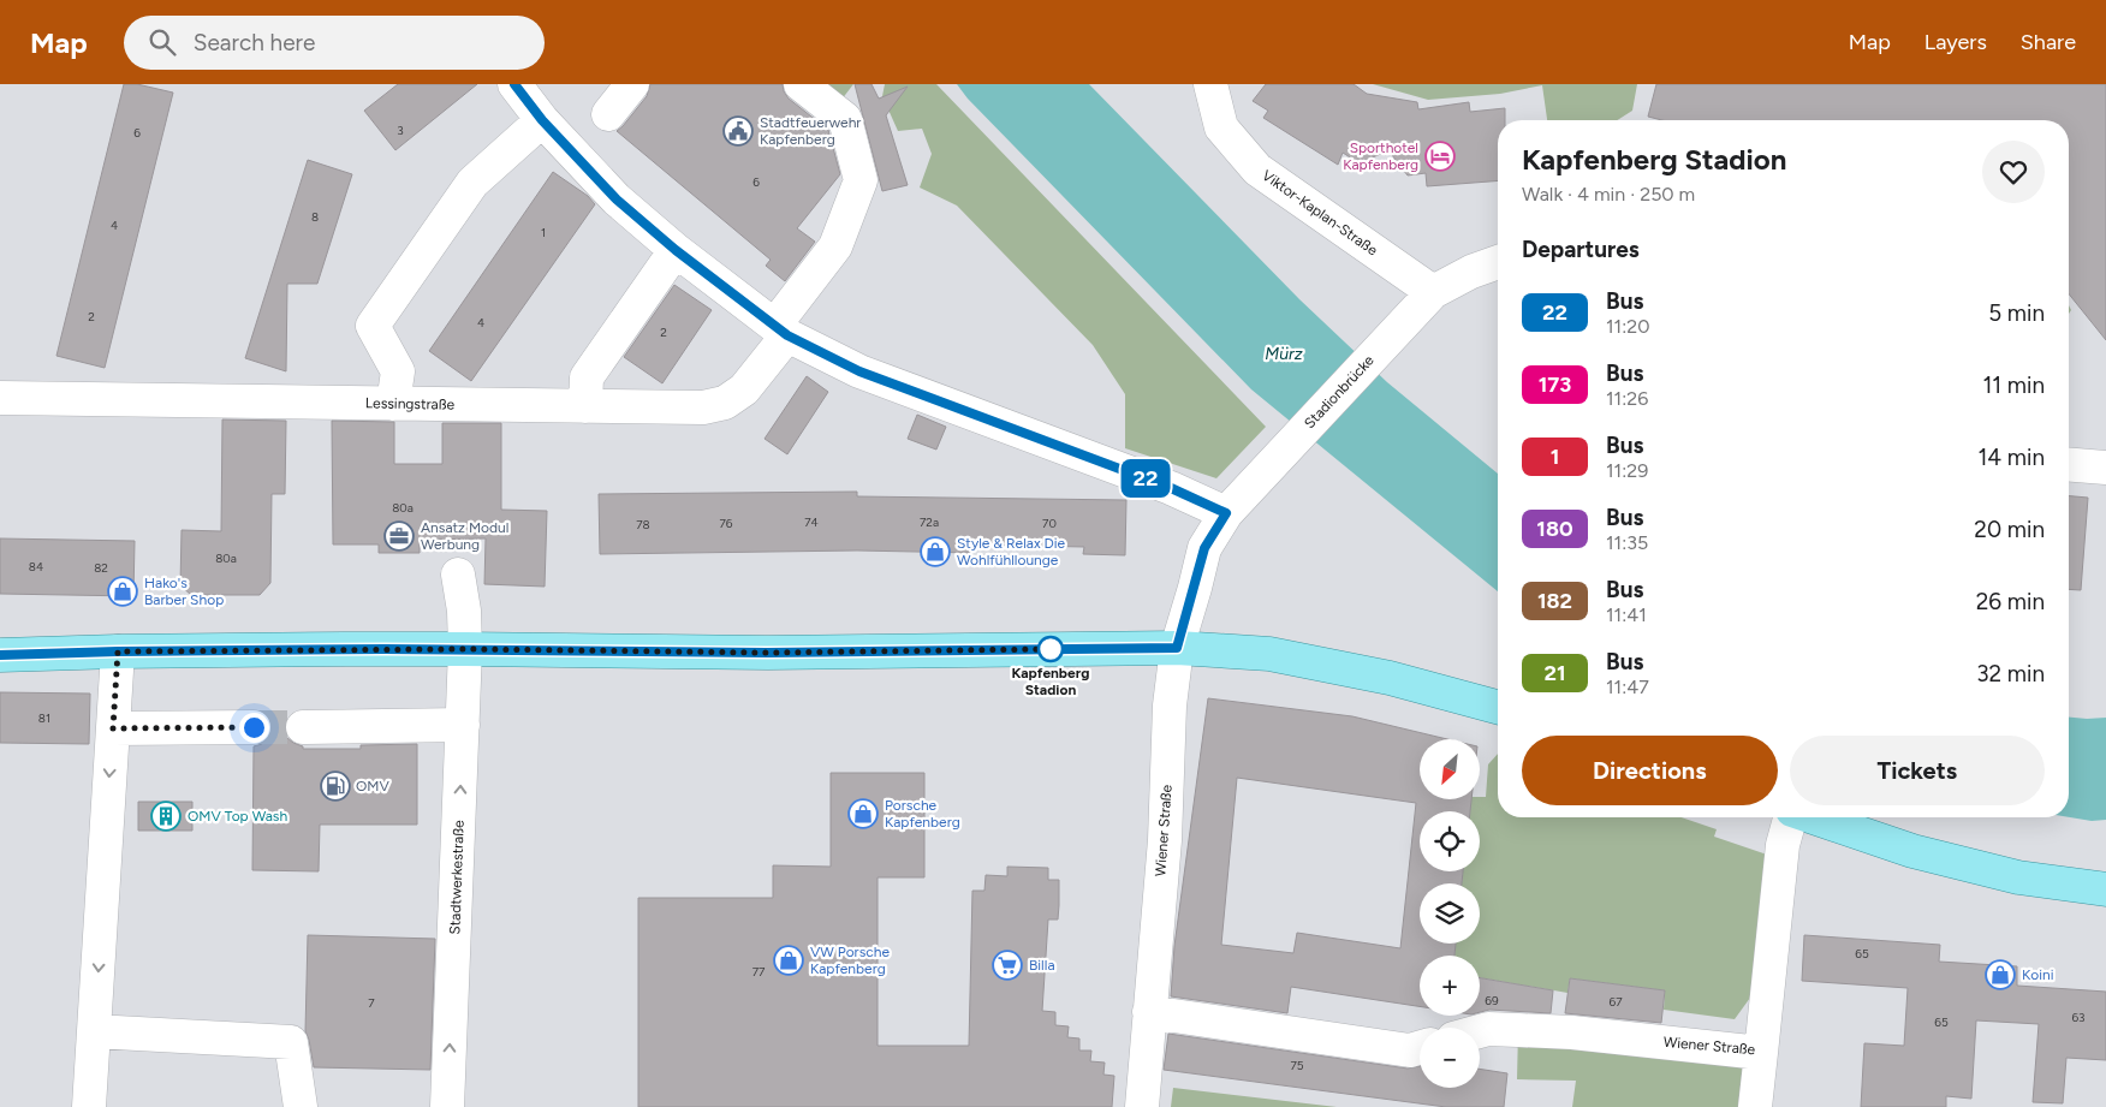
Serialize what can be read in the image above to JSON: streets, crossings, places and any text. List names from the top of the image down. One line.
{"streets":{"main road":["Wiener Straße"],"street":["Viktor-Kaplan-Straße","Stadionbrücke","Lessingstraße","Stadtwerkestraße"]},"crossings":[["Viktor-Kaplan-Straße","Stadionbrücke"]],"one_way":["Stadtwerkestraße"],"water":["Mürz"],"places":{"public building":["Stadtfeuerwehr Kapfenberg"],"hotel":["Sporthotel Kapfenberg"],"office":["Ansatz Modul Werbung"],"shop":["Style & Relax Die Wohlfühllounge","Hako's Barber Shop","Porsche Kapfenberg","VW Porsche Kapfenberg","Koini"],"other":["Kapfenberg Stadion"],"fuel station":["OMV"],"building":["OMV Top Wash"],"supermarket":["Billa"]},"lines":["bus line 22"],"house_numbers":["3","6","6","8","4","1","2","4","2","80a","74","72a","76","70","78","80a","84","82","81","65","77","69","67","7","63","65","75"],"north":"bottom left","page":{"header":"Map","search":"Search here","nav":["Map","Layers","Share"],"on_map":"22","heading":[["Kapfenberg Stadion","Walk · 4 min · 250 m"],"Departures"],"list":[{"mark":"22","name":"Bus","note":"11:20","value":"5 min"},{"mark":"173","name":"Bus","note":"11:26","value":"11 min"},{"mark":"1","name":"Bus","note":"11:29","value":"14 min"},{"mark":"180","name":"Bus","note":"11:35","value":"20 min"},{"mark":"182","name":"Bus","note":"11:41","value":"26 min"},{"mark":"21","name":"Bus","note":"11:47","value":"32 min"}],"buttons":["Directions","Tickets"],"map_buttons":["+","−"]}}
